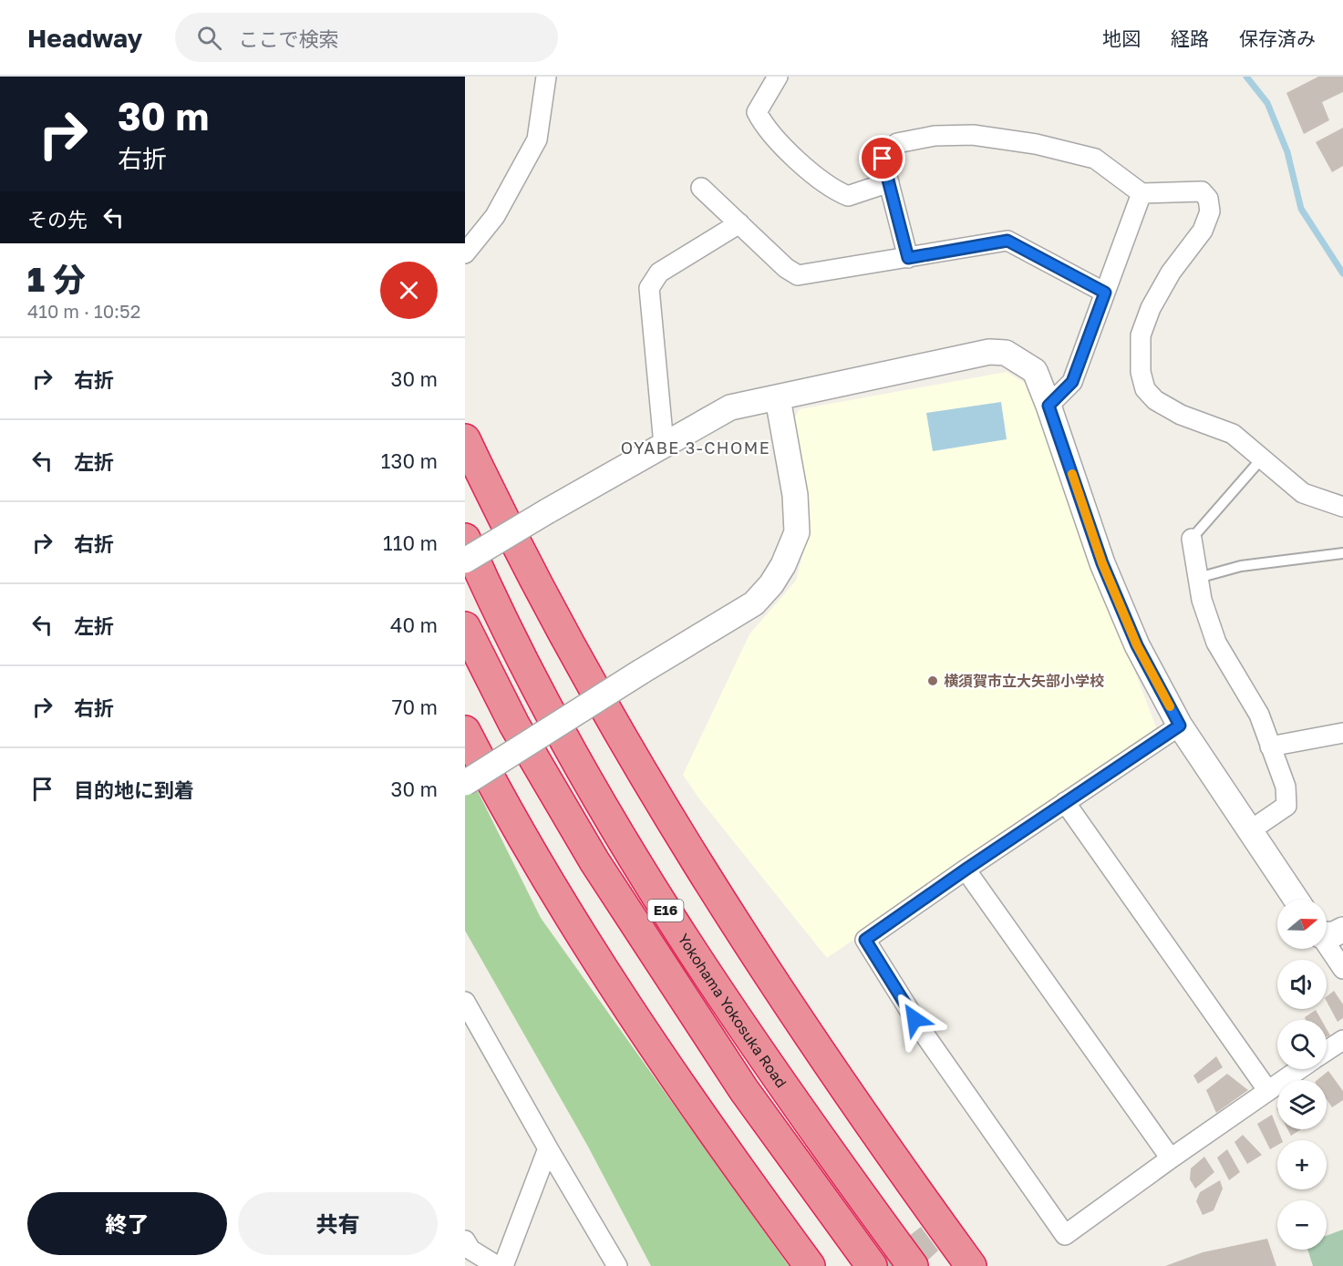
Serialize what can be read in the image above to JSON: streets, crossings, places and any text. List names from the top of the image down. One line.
{"streets":{"highway":["E16","Yokohama Yokosuka Road"]},"districts":["OYABE 3-CHOME"],"places":["横須賀市立大矢部小学校"],"north":"right","page":{"header":"Headway","search":"ここで検索","nav":["地図","経路","保存済み"],"turn":["30 m","右折"],"then":"その先","heading":["1 分","410 m · 10:52"],"list":[{"name":"右折","value":"30 m"},{"name":"左折","value":"130 m"},{"name":"右折","value":"110 m"},{"name":"左折","value":"40 m"},{"name":"右折","value":"70 m"},{"name":"目的地に到着","value":"30 m"}],"map_buttons":["+","−"],"buttons":["終了","共有"]}}
